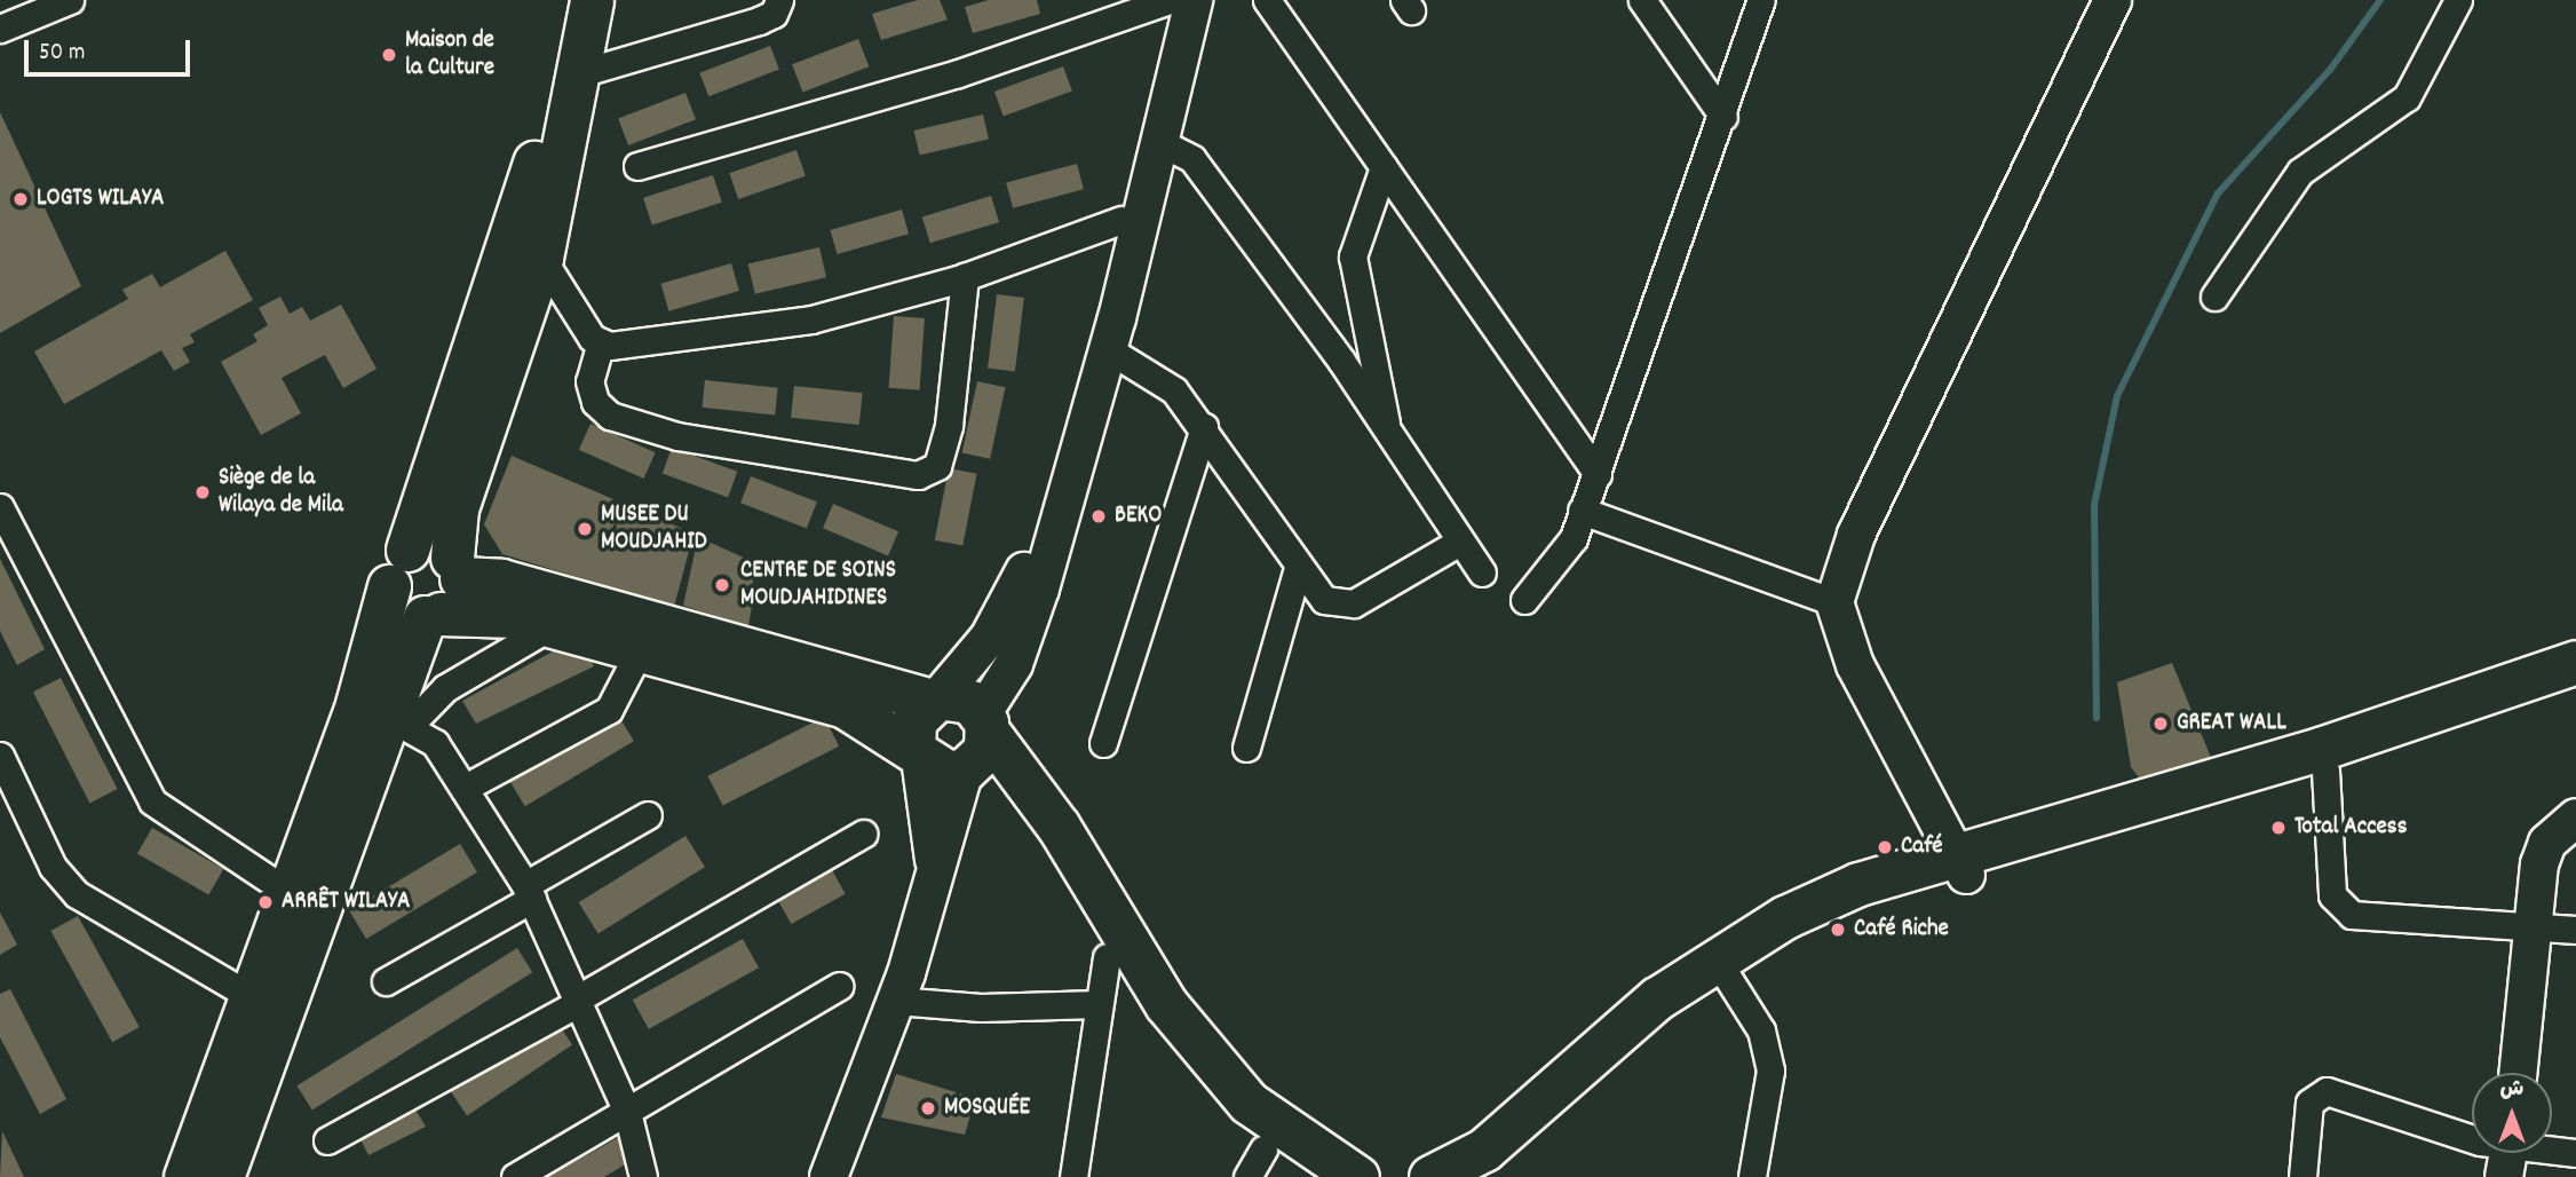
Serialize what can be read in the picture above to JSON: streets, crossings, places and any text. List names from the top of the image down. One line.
{"places":["Maison de la Culture","LOGTS WILAYA","Siège de la Wilaya de Mila","BEKO","MUSEE DU MOUDJAHID","CENTRE DE SOINS MOUDJAHIDINES","GREAT WALL","Total Access","Café","ARRÊT WILAYA","Café Riche","MOSQUÉE"],"scale_bar":"50 m","north":"top"}
